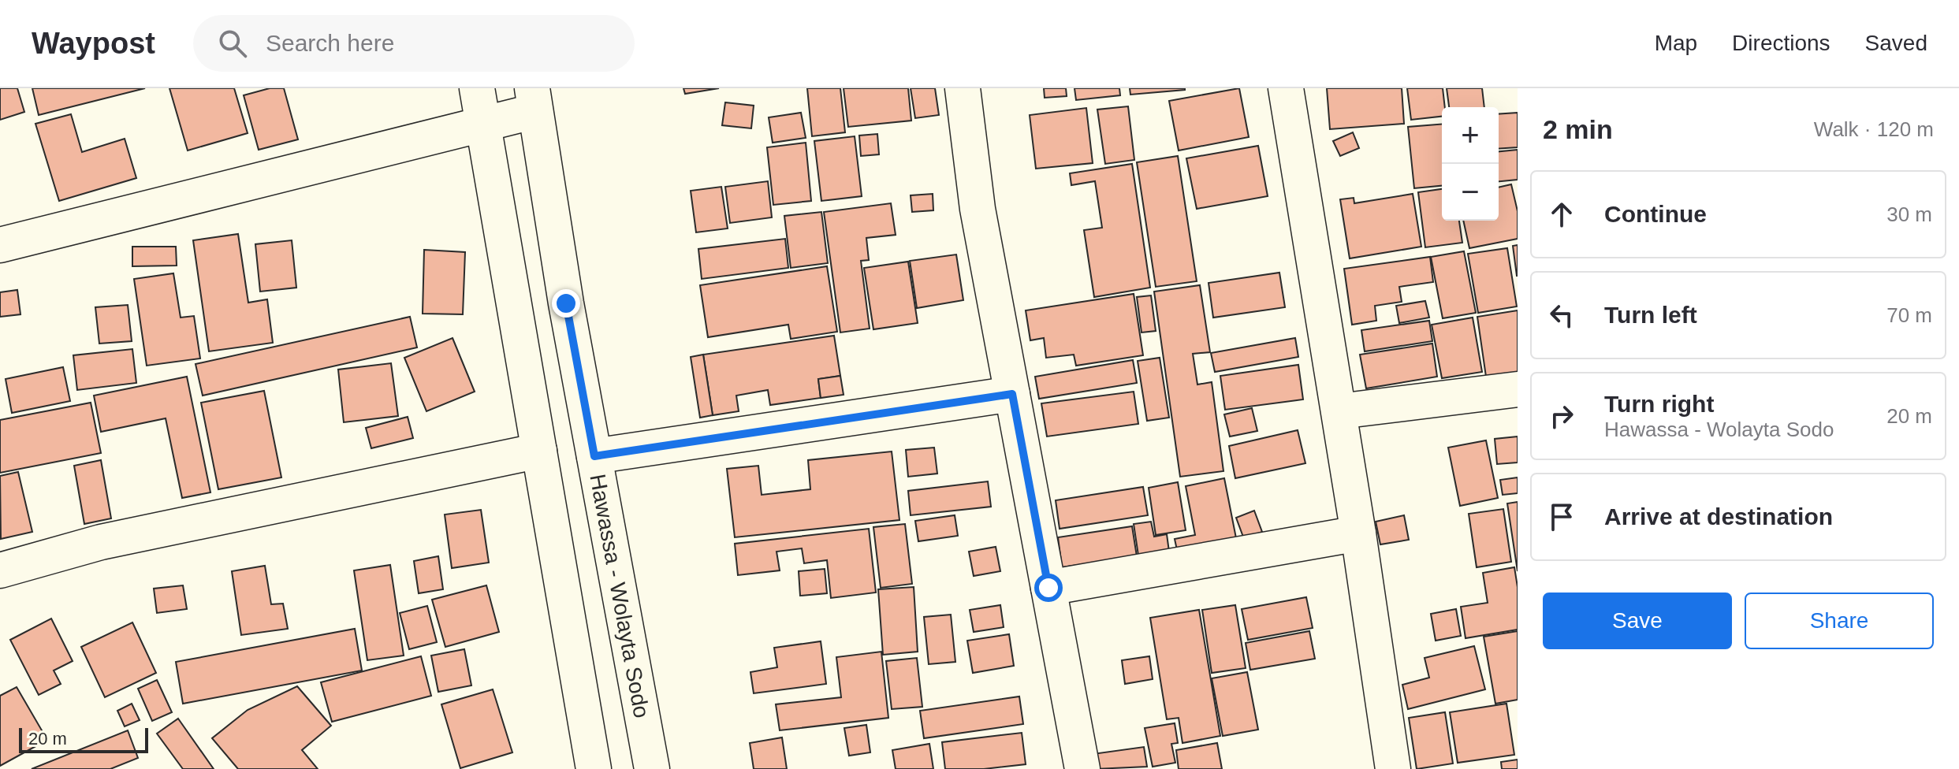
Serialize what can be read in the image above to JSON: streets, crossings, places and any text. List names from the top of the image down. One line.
{"streets":{"street":["Hawassa - Wolayta Sodo"]},"scale_bar":"20 m","page":{"header":"Waypost","search":"Search here","nav":["Map","Directions","Saved"],"heading":["2 min","Walk · 120 m"],"map_buttons":["+","−"],"list":[["Continue","30 m"],["Turn left","70 m"],["Turn right","Hawassa - Wolayta Sodo","20 m"],"Arrive at destination"],"buttons":["Save","Share"],"scale":"20 m"}}
